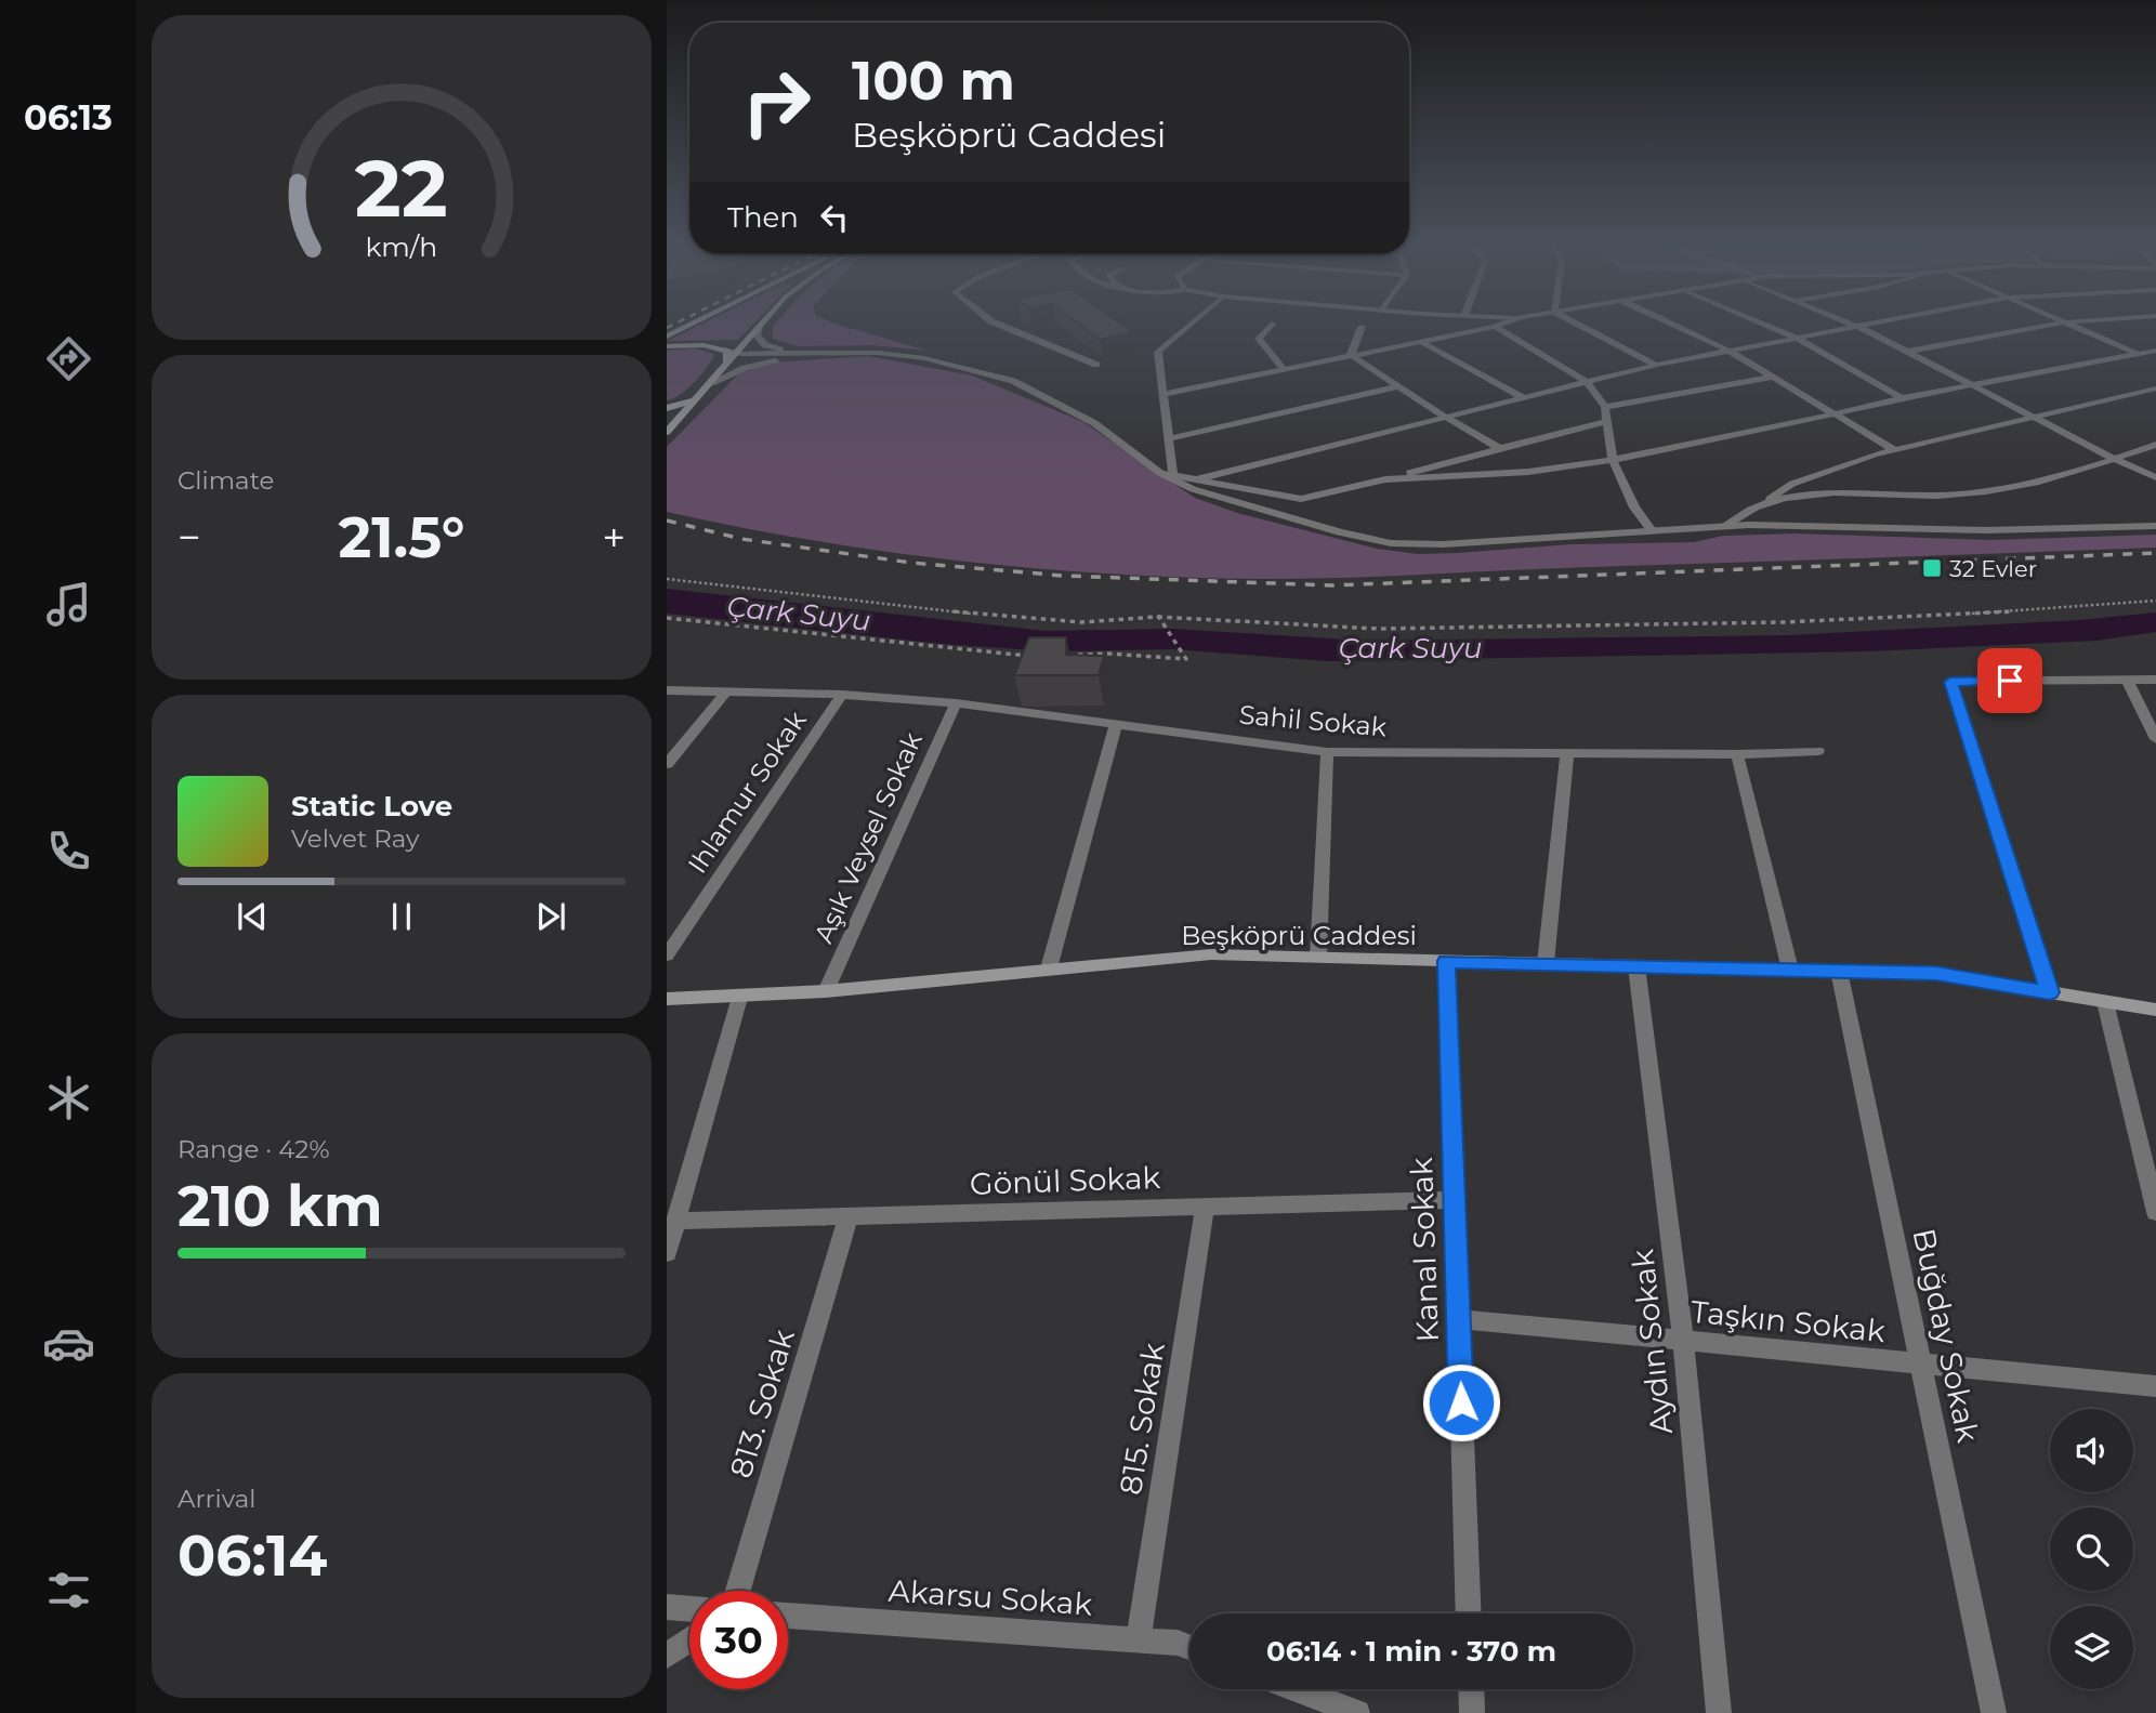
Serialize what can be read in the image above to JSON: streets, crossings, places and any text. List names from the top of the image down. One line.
{"streets":{"main road":["Beşköprü Caddesi"],"street":["Sahil Sokak","Ihlamur Sokak","Aşık Veysel Sokak","Gönül Sokak","Kanal Sokak","Taşkın Sokak","Buğday Sokak","Aydın Sokak","813. Sokak","815. Sokak","Akarsu Sokak"]},"crossings":[["Sahil Sokak","Ihlamur Sokak"],["Sahil Sokak","Aşık Veysel Sokak"],["Aşık Veysel Sokak","Beşköprü Caddesi"],["Beşköprü Caddesi","Kanal Sokak"],["Beşköprü Caddesi","Buğday Sokak"],["Beşköprü Caddesi","Aydın Sokak"],["Gönül Sokak","Kanal Sokak"],["Gönül Sokak","813. Sokak"],["Gönül Sokak","815. Sokak"],["Kanal Sokak","Taşkın Sokak"],["Taşkın Sokak","Buğday Sokak"],["Taşkın Sokak","Aydın Sokak"],["815. Sokak","Akarsu Sokak"]],"water":["Çark Suyu"],"places":{"transit":["32 Evler"]},"page":{"tabs":"06:13","turn":["100 m","Beşköprü Caddesi"],"then":"Then","tile":["Climate",["Range · 42%","210 km"],["Arrival","06:14"]],"heat":["−","21.5°","+"],"song":["Static Love","Velvet Ray"],"limit":"30","trip":"06:14 · 1 min · 370 m","gauge":["22","km/h"]}}
